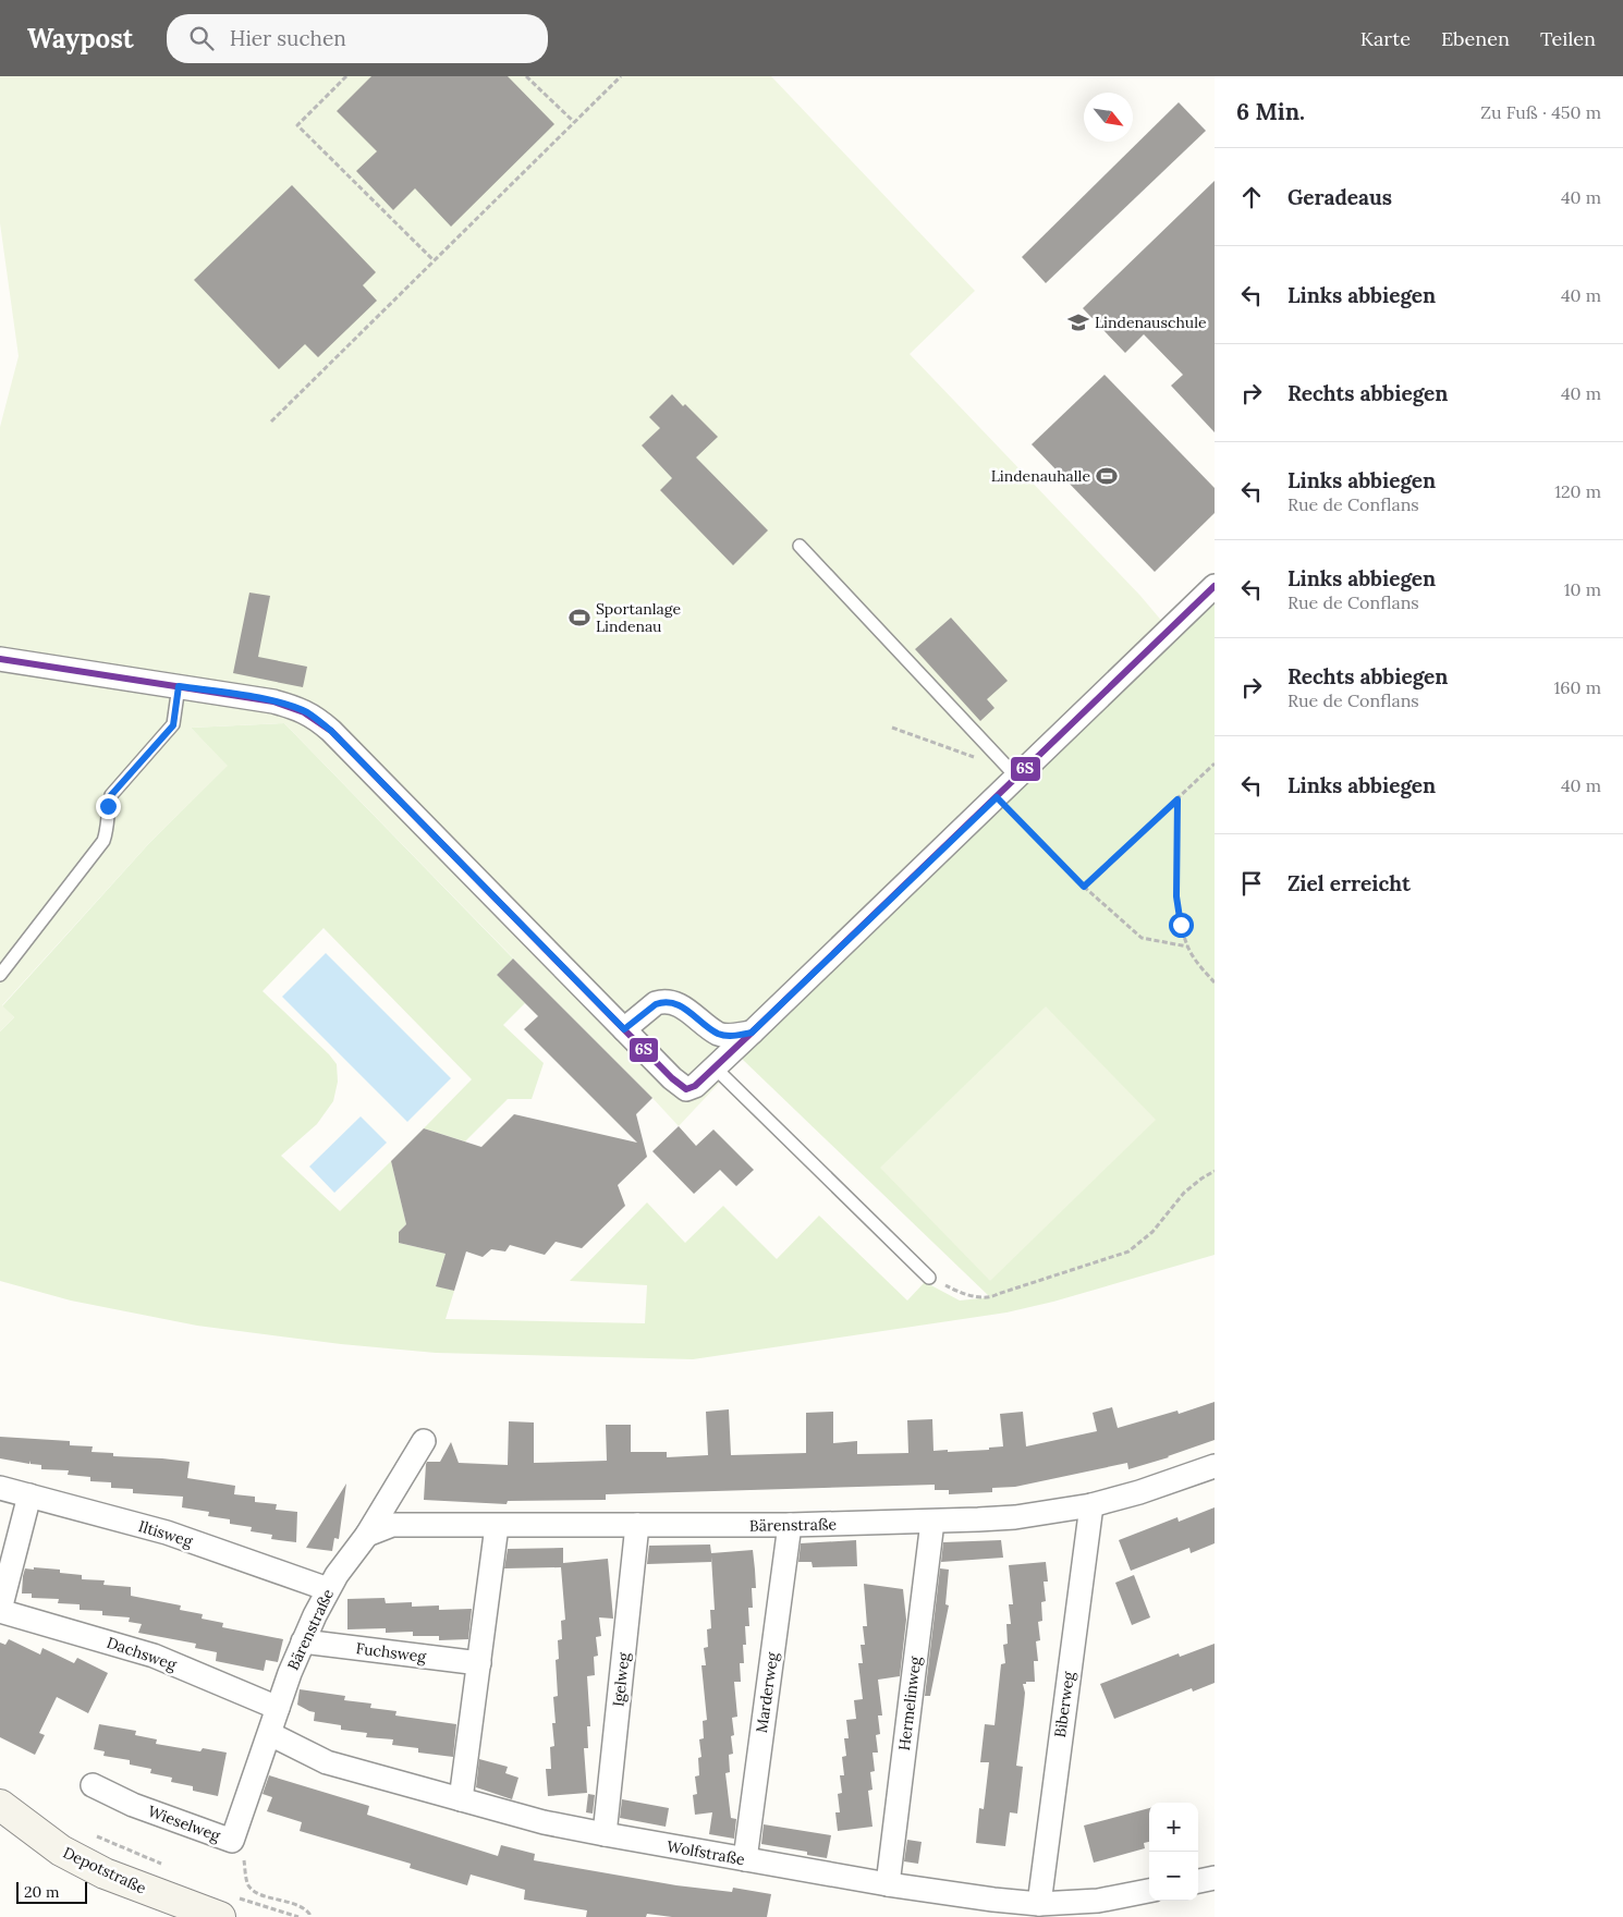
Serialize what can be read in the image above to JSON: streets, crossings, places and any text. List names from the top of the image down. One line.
{"streets":{"main road":["Depotstraße"],"street":["Bärenstraße","Iltisweg","Fuchsweg","Dachsweg","Igelweg","Marderweg","Hermelinweg","Biberweg","Wieselweg","Wolfstraße"]},"crossings":[["Bärenstraße","Iltisweg"],["Bärenstraße","Fuchsweg"],["Bärenstraße","Dachsweg"],["Bärenstraße","Igelweg"],["Bärenstraße","Marderweg"],["Bärenstraße","Hermelinweg"],["Bärenstraße","Biberweg"],["Bärenstraße","Wieselweg"],["Bärenstraße","Wolfstraße"],["Iltisweg","Dachsweg"],["Igelweg","Wolfstraße"],["Marderweg","Wolfstraße"],["Hermelinweg","Wolfstraße"],["Biberweg","Wolfstraße"],["Wieselweg","Wolfstraße"]],"places":{"school or university":["Lindenauschule"],"sports":["Lindenauhalle","Sportanlage Lindenau"]},"lines":["transit line 6S"],"scale_bar":"20 m","north":"bottom right","page":{"header":"Waypost","search":"Hier suchen","nav":["Karte","Ebenen","Teilen"],"heading":["6 Min.","Zu Fuß · 450 m"],"list":[["Geradeaus","40 m"],["Links abbiegen","40 m"],["Rechts abbiegen","40 m"],["Links abbiegen","Rue de Conflans","120 m"],["Links abbiegen","Rue de Conflans","10 m"],["Rechts abbiegen","Rue de Conflans","160 m"],["Links abbiegen","40 m"],"Ziel erreicht"],"map_buttons":["+","−"],"scale":"20 m"}}
